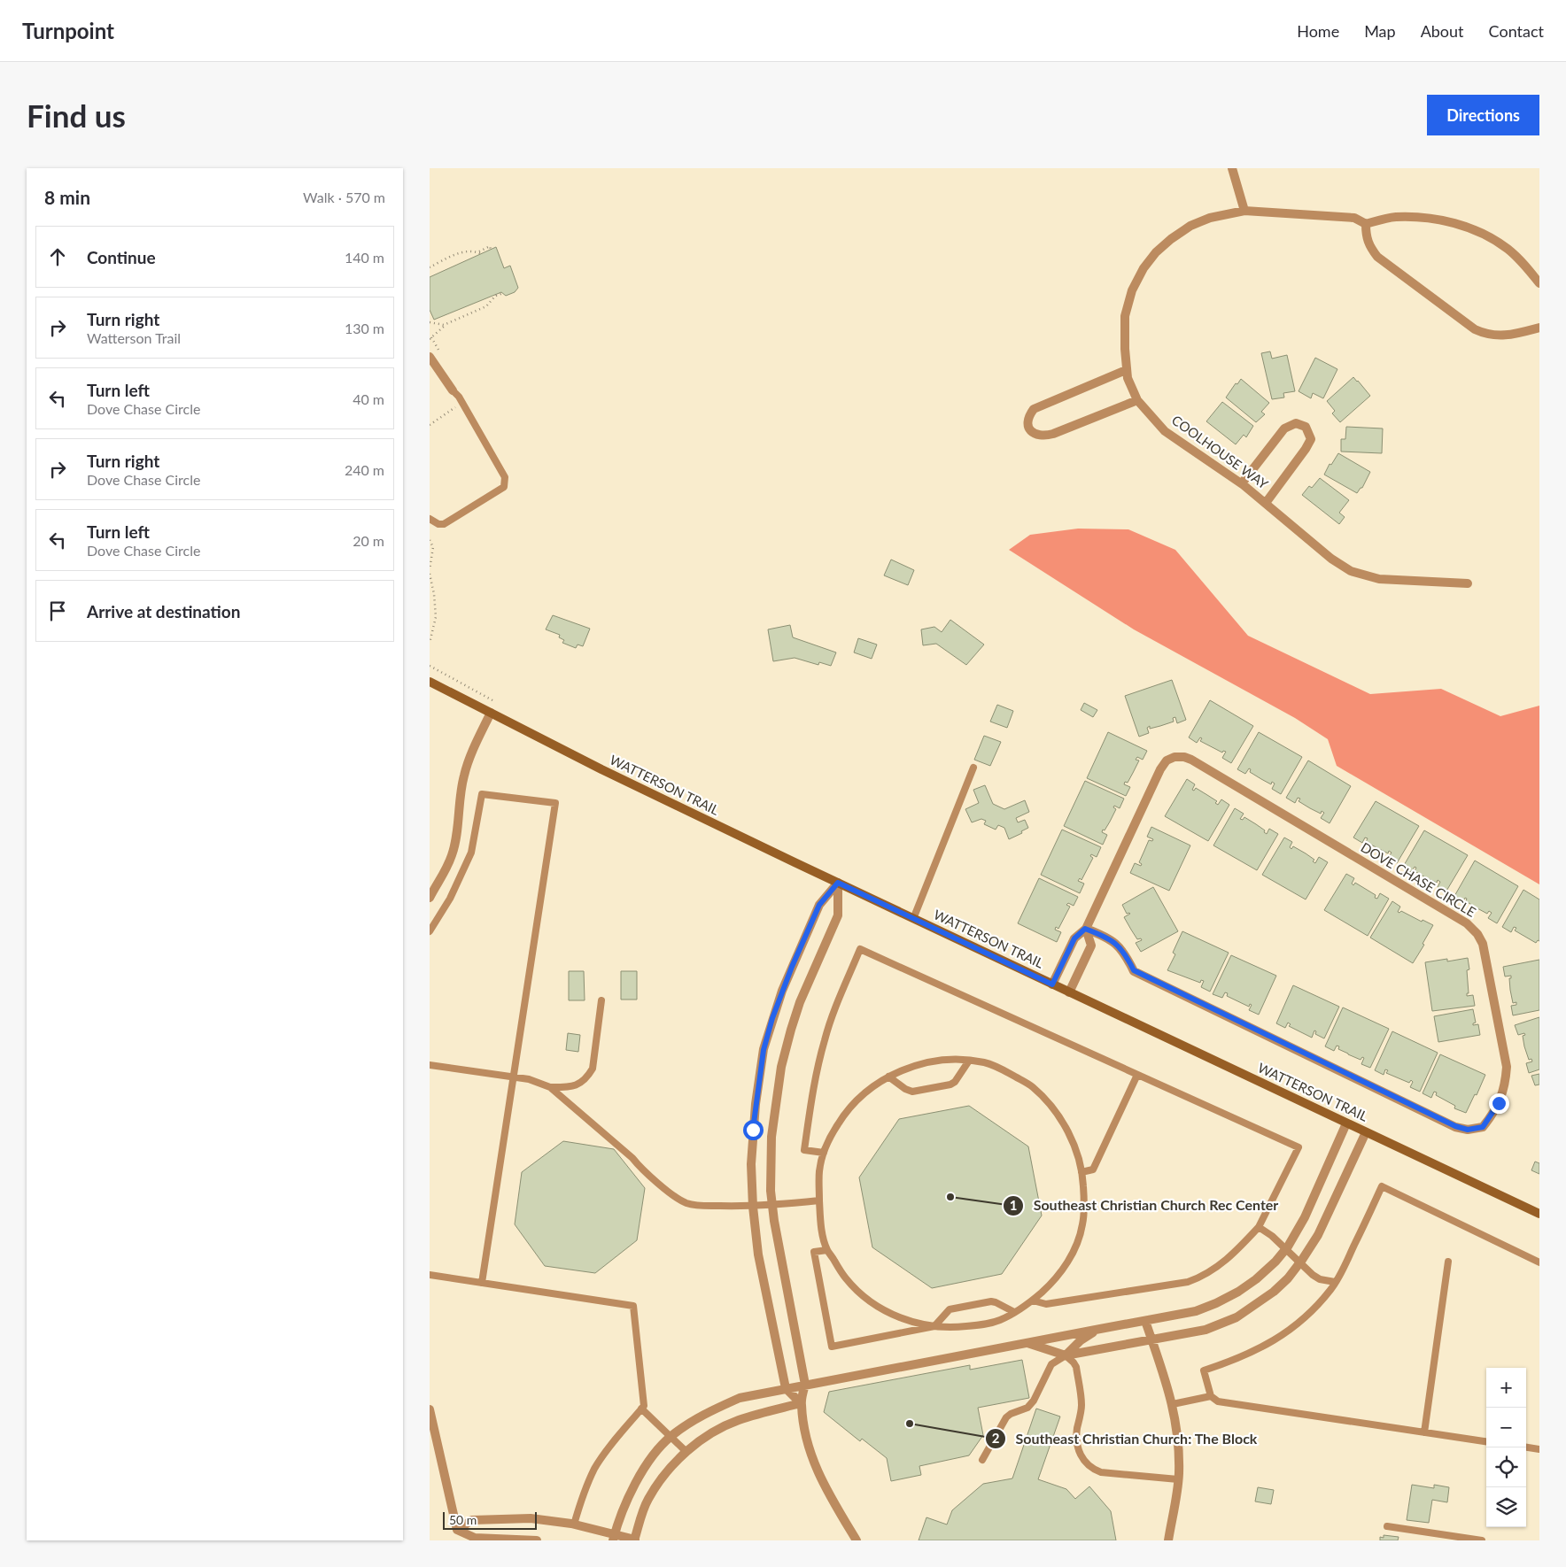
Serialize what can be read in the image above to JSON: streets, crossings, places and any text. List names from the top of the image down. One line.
{"streets":{"main road":["WATTERSON TRAIL"],"street":["COOLHOUSE WAY","DOVE CHASE CIRCLE"]},"crossings":[["WATTERSON TRAIL","DOVE CHASE CIRCLE"]],"places":["Southeast Christian Church Rec Center","Southeast Christian Church: The Block"],"scale_bar":"50 m","page":{"header":"Turnpoint","nav":["Home","Map","About","Contact"],"buttons":"Directions","title":"Find us","heading":["8 min","Walk · 570 m"],"list":[["Continue","140 m"],["Turn right","Watterson Trail","130 m"],["Turn left","Dove Chase Circle","40 m"],["Turn right","Dove Chase Circle","240 m"],["Turn left","Dove Chase Circle","20 m"],"Arrive at destination"],"map_buttons":["+","−"],"scale":"50 m"}}
